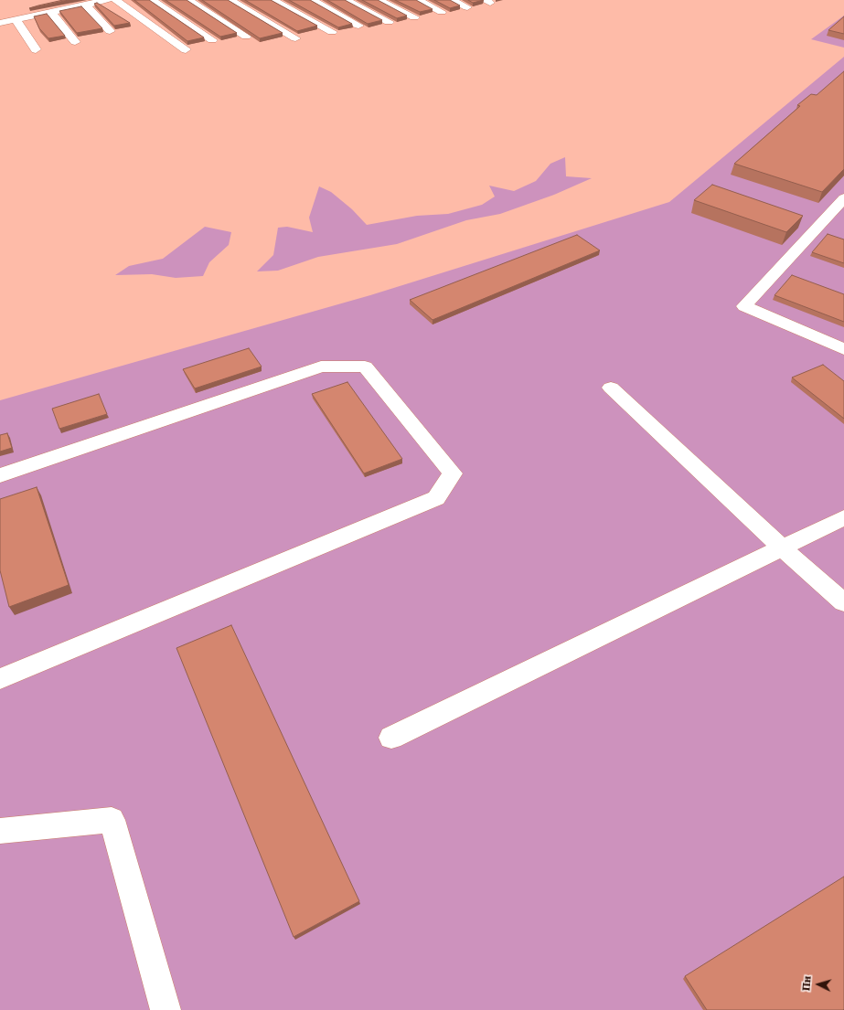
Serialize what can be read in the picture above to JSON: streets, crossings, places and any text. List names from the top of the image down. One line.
{"north":"left"}
